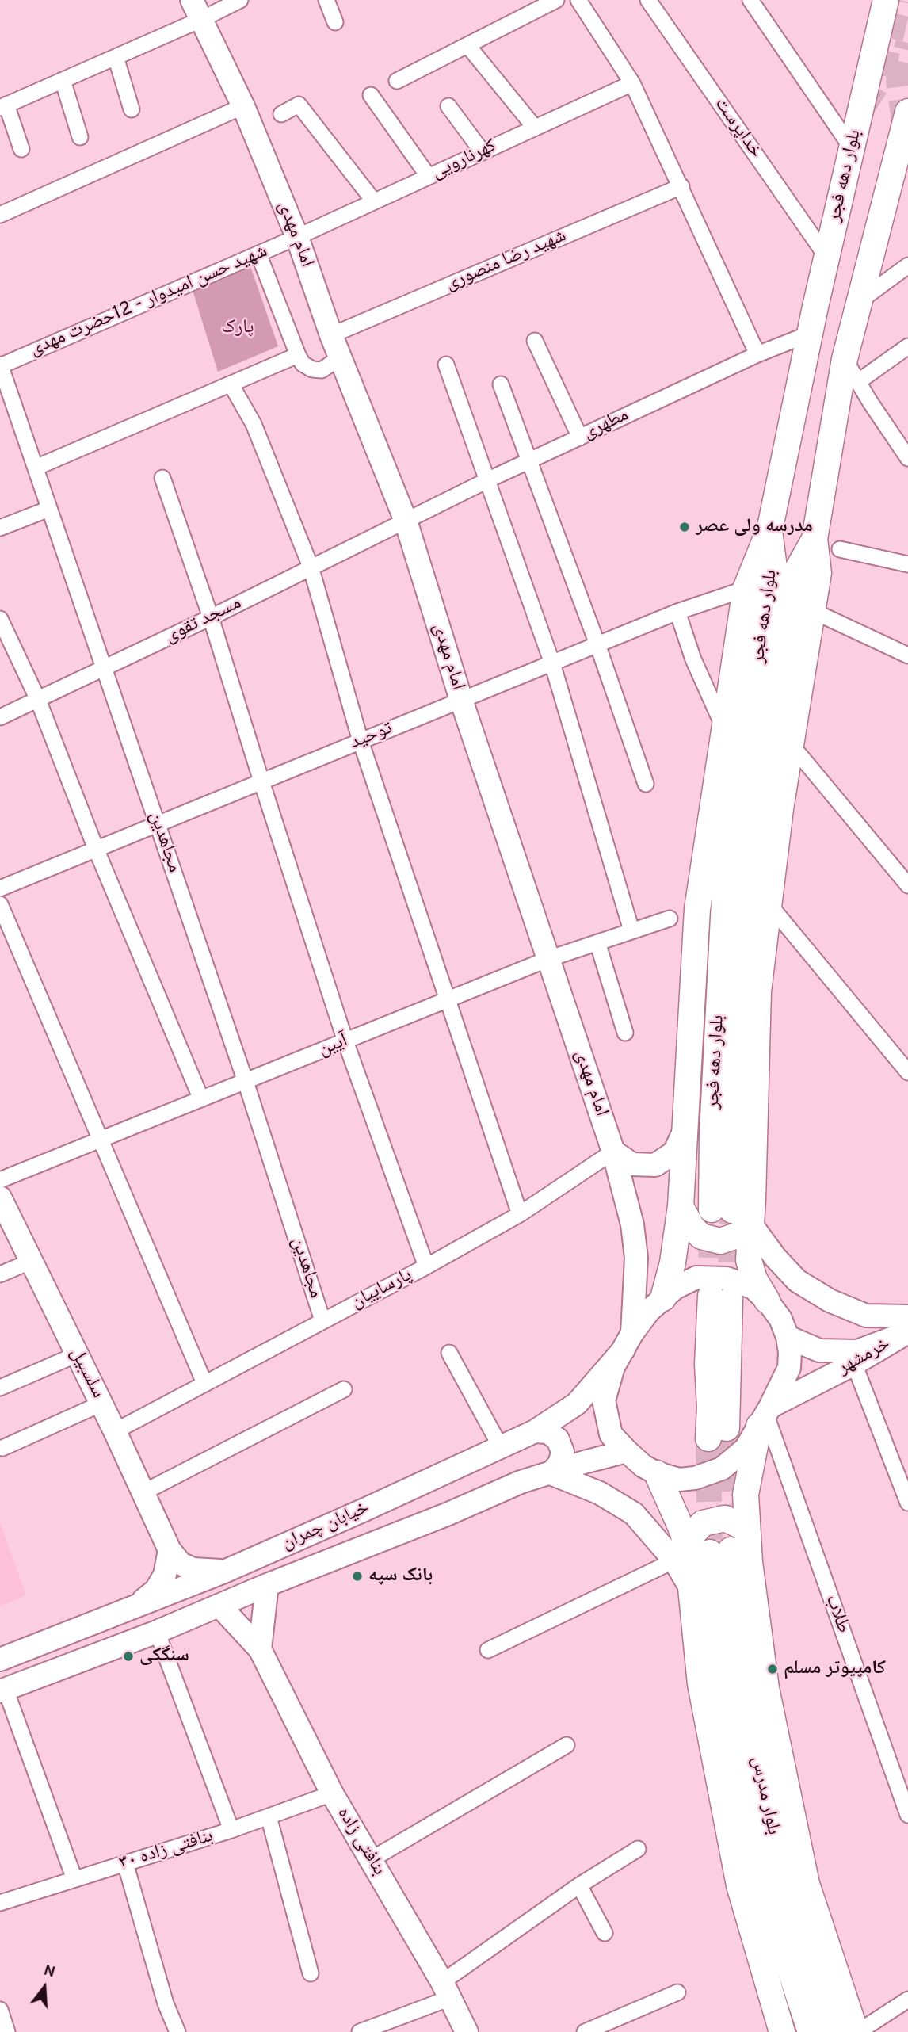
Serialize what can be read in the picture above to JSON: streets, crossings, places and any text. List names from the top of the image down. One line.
{"streets":{"main road":["بلوار دهه فجر","امام مهدی","خرمشهر","سلسبیل","خیابان چمران","بلوار مدرس","بنافتی زاده"],"street":["خداپرست","کهرنارویی","شهید رضا منصوری","شهید حسن امیدوار - 12حضرت مهدی","مطهری","مسجد تقوی","توحید","مجاهدین","آیین","پارساییان","طلاب","بنافتی زاده ۳۰"]},"crossings":[["خداپرست","بلوار دهه فجر"],["کهرنارویی","امام مهدی"],["کهرنارویی","شهید حسن امیدوار - 12حضرت مهدی"],["بلوار دهه فجر","مطهری"],["امام مهدی","شهید رضا منصوری"],["امام مهدی","شهید حسن امیدوار - 12حضرت مهدی"],["امام مهدی","مطهری"],["امام مهدی","مسجد تقوی"],["امام مهدی","توحید"],["امام مهدی","آیین"],["امام مهدی","پارساییان"],["امام مهدی","خرمشهر"],["امام مهدی","خیابان چمران"],["امام مهدی","طلاب"],["شهید حسن امیدوار - 12حضرت مهدی","مجاهدین"],["مطهری","مسجد تقوی"],["مسجد تقوی","مجاهدین"],["توحید","مجاهدین"],["مجاهدین","آیین"],["مجاهدین","پارساییان"],["پارساییان","سلسبیل"],["خرمشهر","خیابان چمران"],["خرمشهر","طلاب"],["سلسبیل","خیابان چمران"],["خیابان چمران","طلاب"],["خیابان چمران","بنافتی زاده"],["بنافتی زاده","بنافتی زاده ۳۰"]],"parks":["پارک"],"places":["مدرسه ولی عصر","بانک سپه","سنگکی","کامپیوتر مسلم"],"north":"top"}
